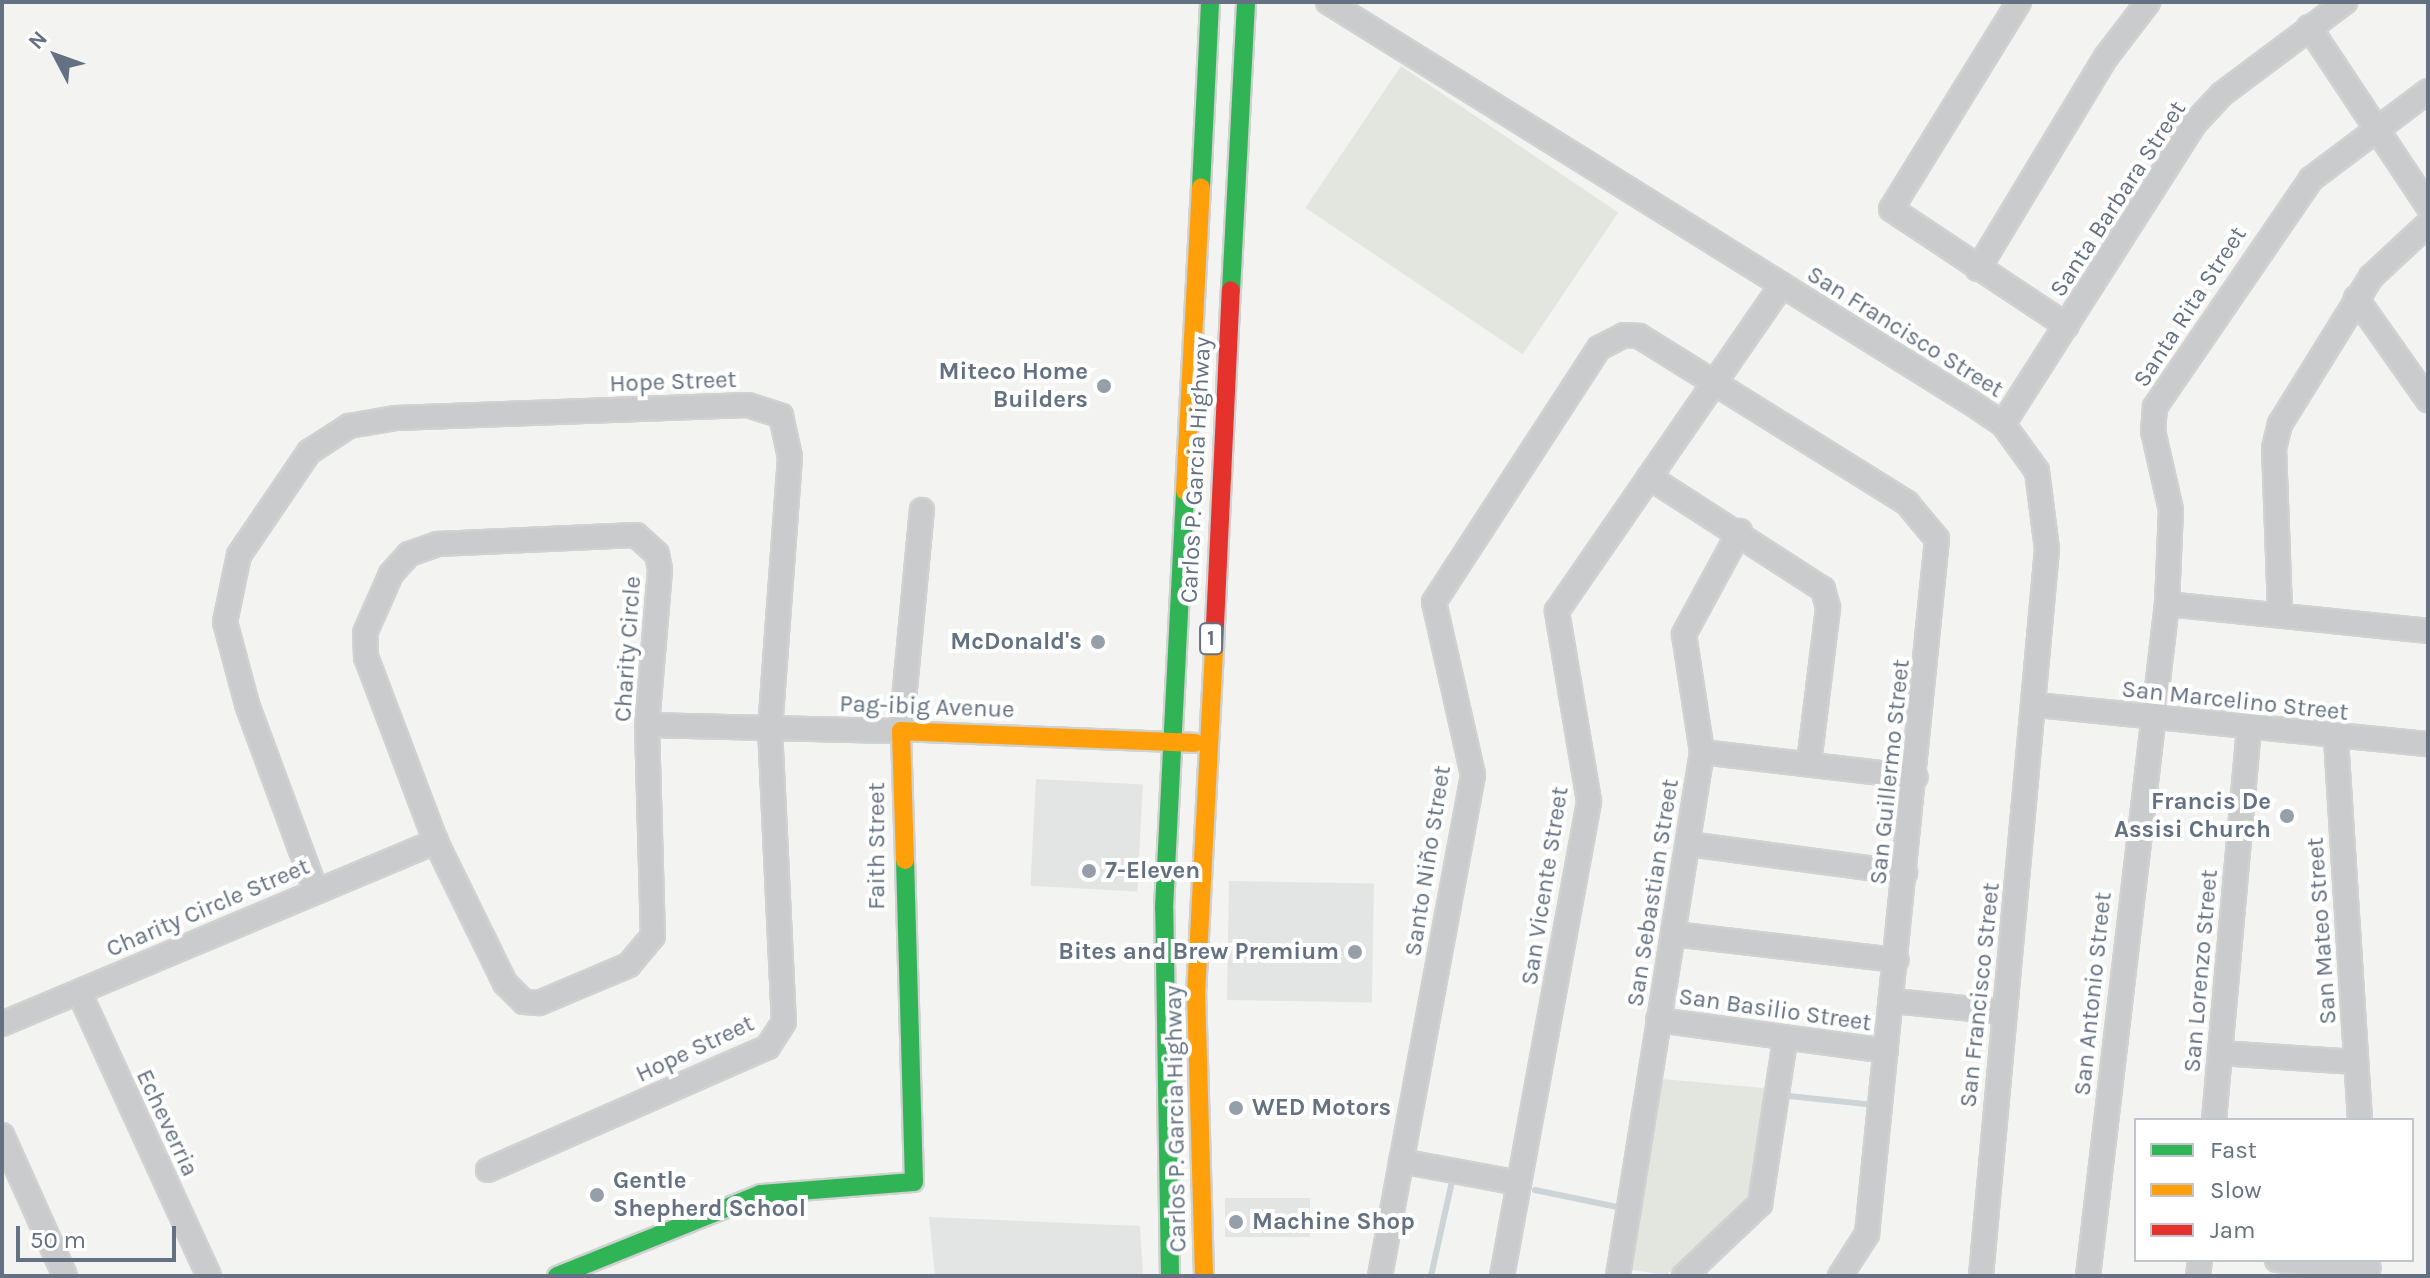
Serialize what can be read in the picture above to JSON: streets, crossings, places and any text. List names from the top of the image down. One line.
{"streets":{"main road":["Carlos P. Garcia Highway","1","Pag-ibig Avenue","Faith Street"],"street":["Santa Barbara Street","Santa Rita Street","San Francisco Street","Hope Street","Charity Circle","San Marcelino Street","San Guillermo Street","Santo Niño Street","San Vicente Street","San Sebastian Street","Charity Circle Street","San Mateo Street","San Lorenzo Street","San Antonio Street","San Basilio Street","Echeverria"]},"crossings":[["Santa Barbara Street","San Francisco Street"],["Santa Rita Street","San Marcelino Street"],["Santa Rita Street","San Antonio Street"],["San Francisco Street","San Marcelino Street"],["San Francisco Street","San Vicente Street"],["Hope Street","Pag-ibig Avenue"],["Hope Street","Charity Circle Street"],["Carlos P. Garcia Highway","Pag-ibig Avenue"],["Charity Circle","Pag-ibig Avenue"],["Charity Circle","Charity Circle Street"],["San Marcelino Street","San Mateo Street"],["San Marcelino Street","San Lorenzo Street"],["San Marcelino Street","San Antonio Street"],["Pag-ibig Avenue","Faith Street"],["San Guillermo Street","Santo Niño Street"],["San Guillermo Street","San Vicente Street"],["San Guillermo Street","San Basilio Street"],["Santo Niño Street","San Vicente Street"],["San Sebastian Street","San Basilio Street"],["Charity Circle Street","Echeverria"]],"places":["Miteco Home Builders","McDonald's","Francis De Assisi Church","7-Eleven","Bites and Brew Premium","WED Motors","Gentle Shepherd School","Machine Shop"],"legend":["Fast","Slow","Jam"],"scale_bar":"50 m","north":"top left"}
